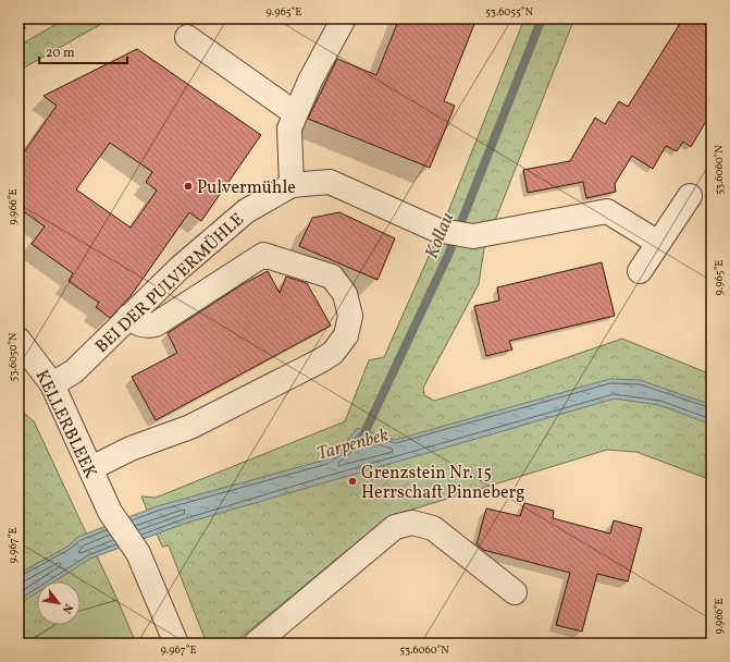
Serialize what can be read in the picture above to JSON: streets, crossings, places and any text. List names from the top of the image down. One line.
{"streets":{"street":["BEI DER PULVERMÜHLE","KELLERBLEEK"]},"crossings":[["BEI DER PULVERMÜHLE","KELLERBLEEK"]],"water":["Kollau","Tarpenbek"],"places":["Pulvermühle","Grenzstein Nr. 15 Herrschaft Pinneberg"],"scale_bar":"20 m","north":"bottom right","coordinates":["9.965°E","53.6055°N","53.6060°N","9.966°E","53.6050°N","9.967°E"]}
